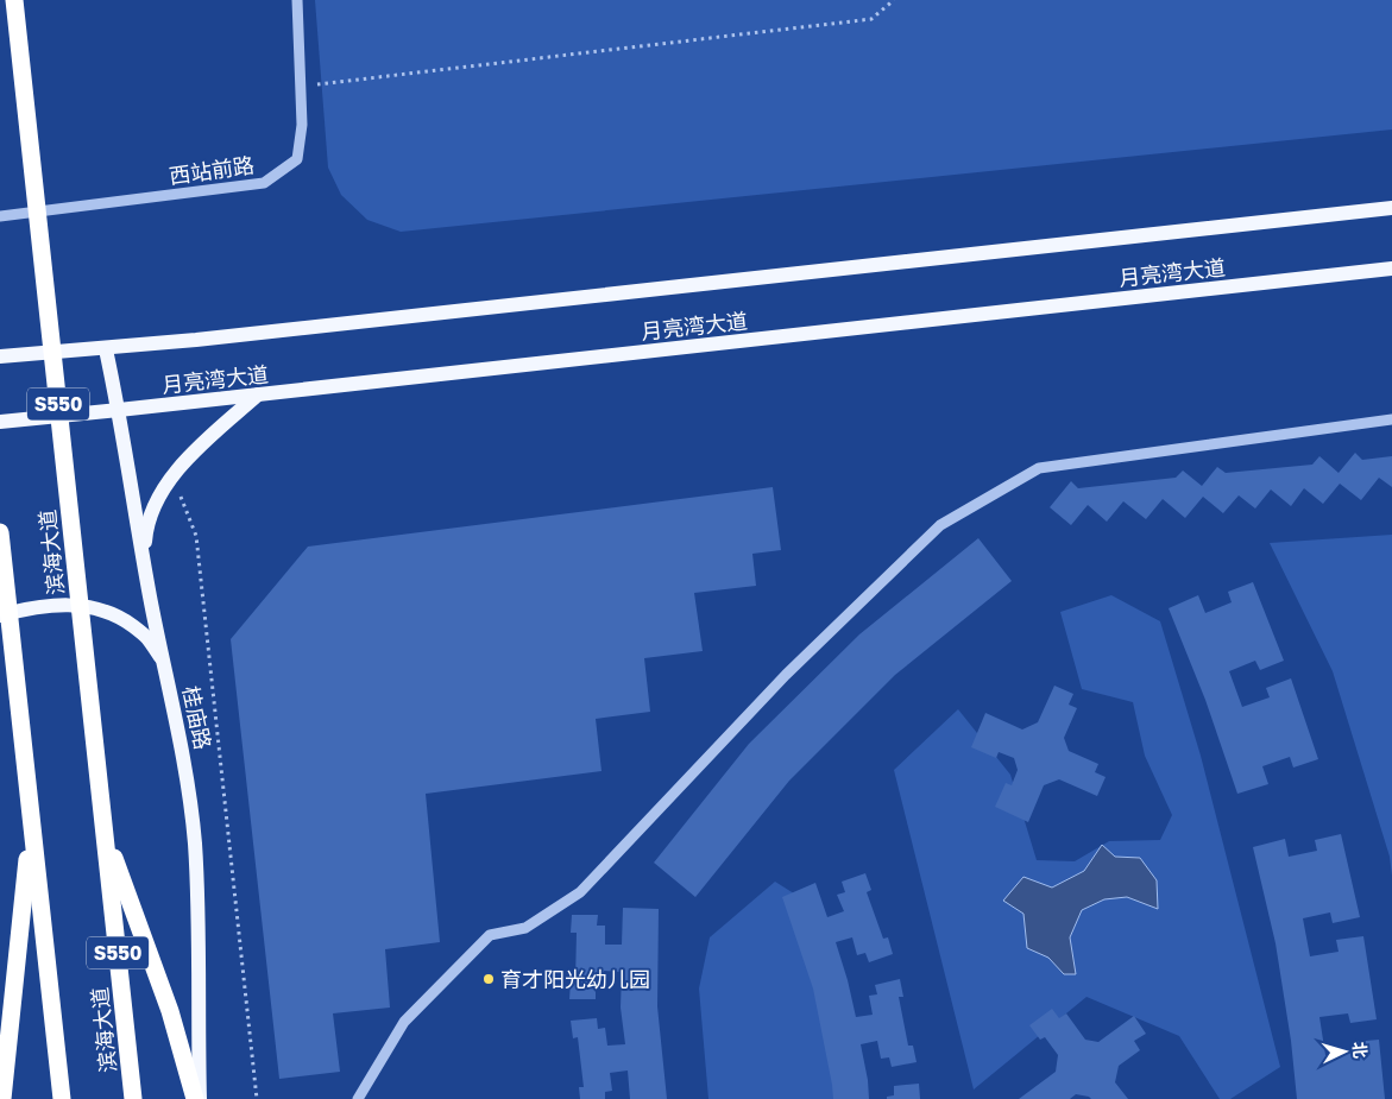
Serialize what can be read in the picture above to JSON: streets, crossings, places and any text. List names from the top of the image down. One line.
{"streets":{"highway":["S550","滨海大道"],"main road":["月亮湾大道","桂庙路"],"street":["西站前路"]},"crossings":[["月亮湾大道","桂庙路"]],"places":["育才阳光幼儿园"],"north":"right"}
